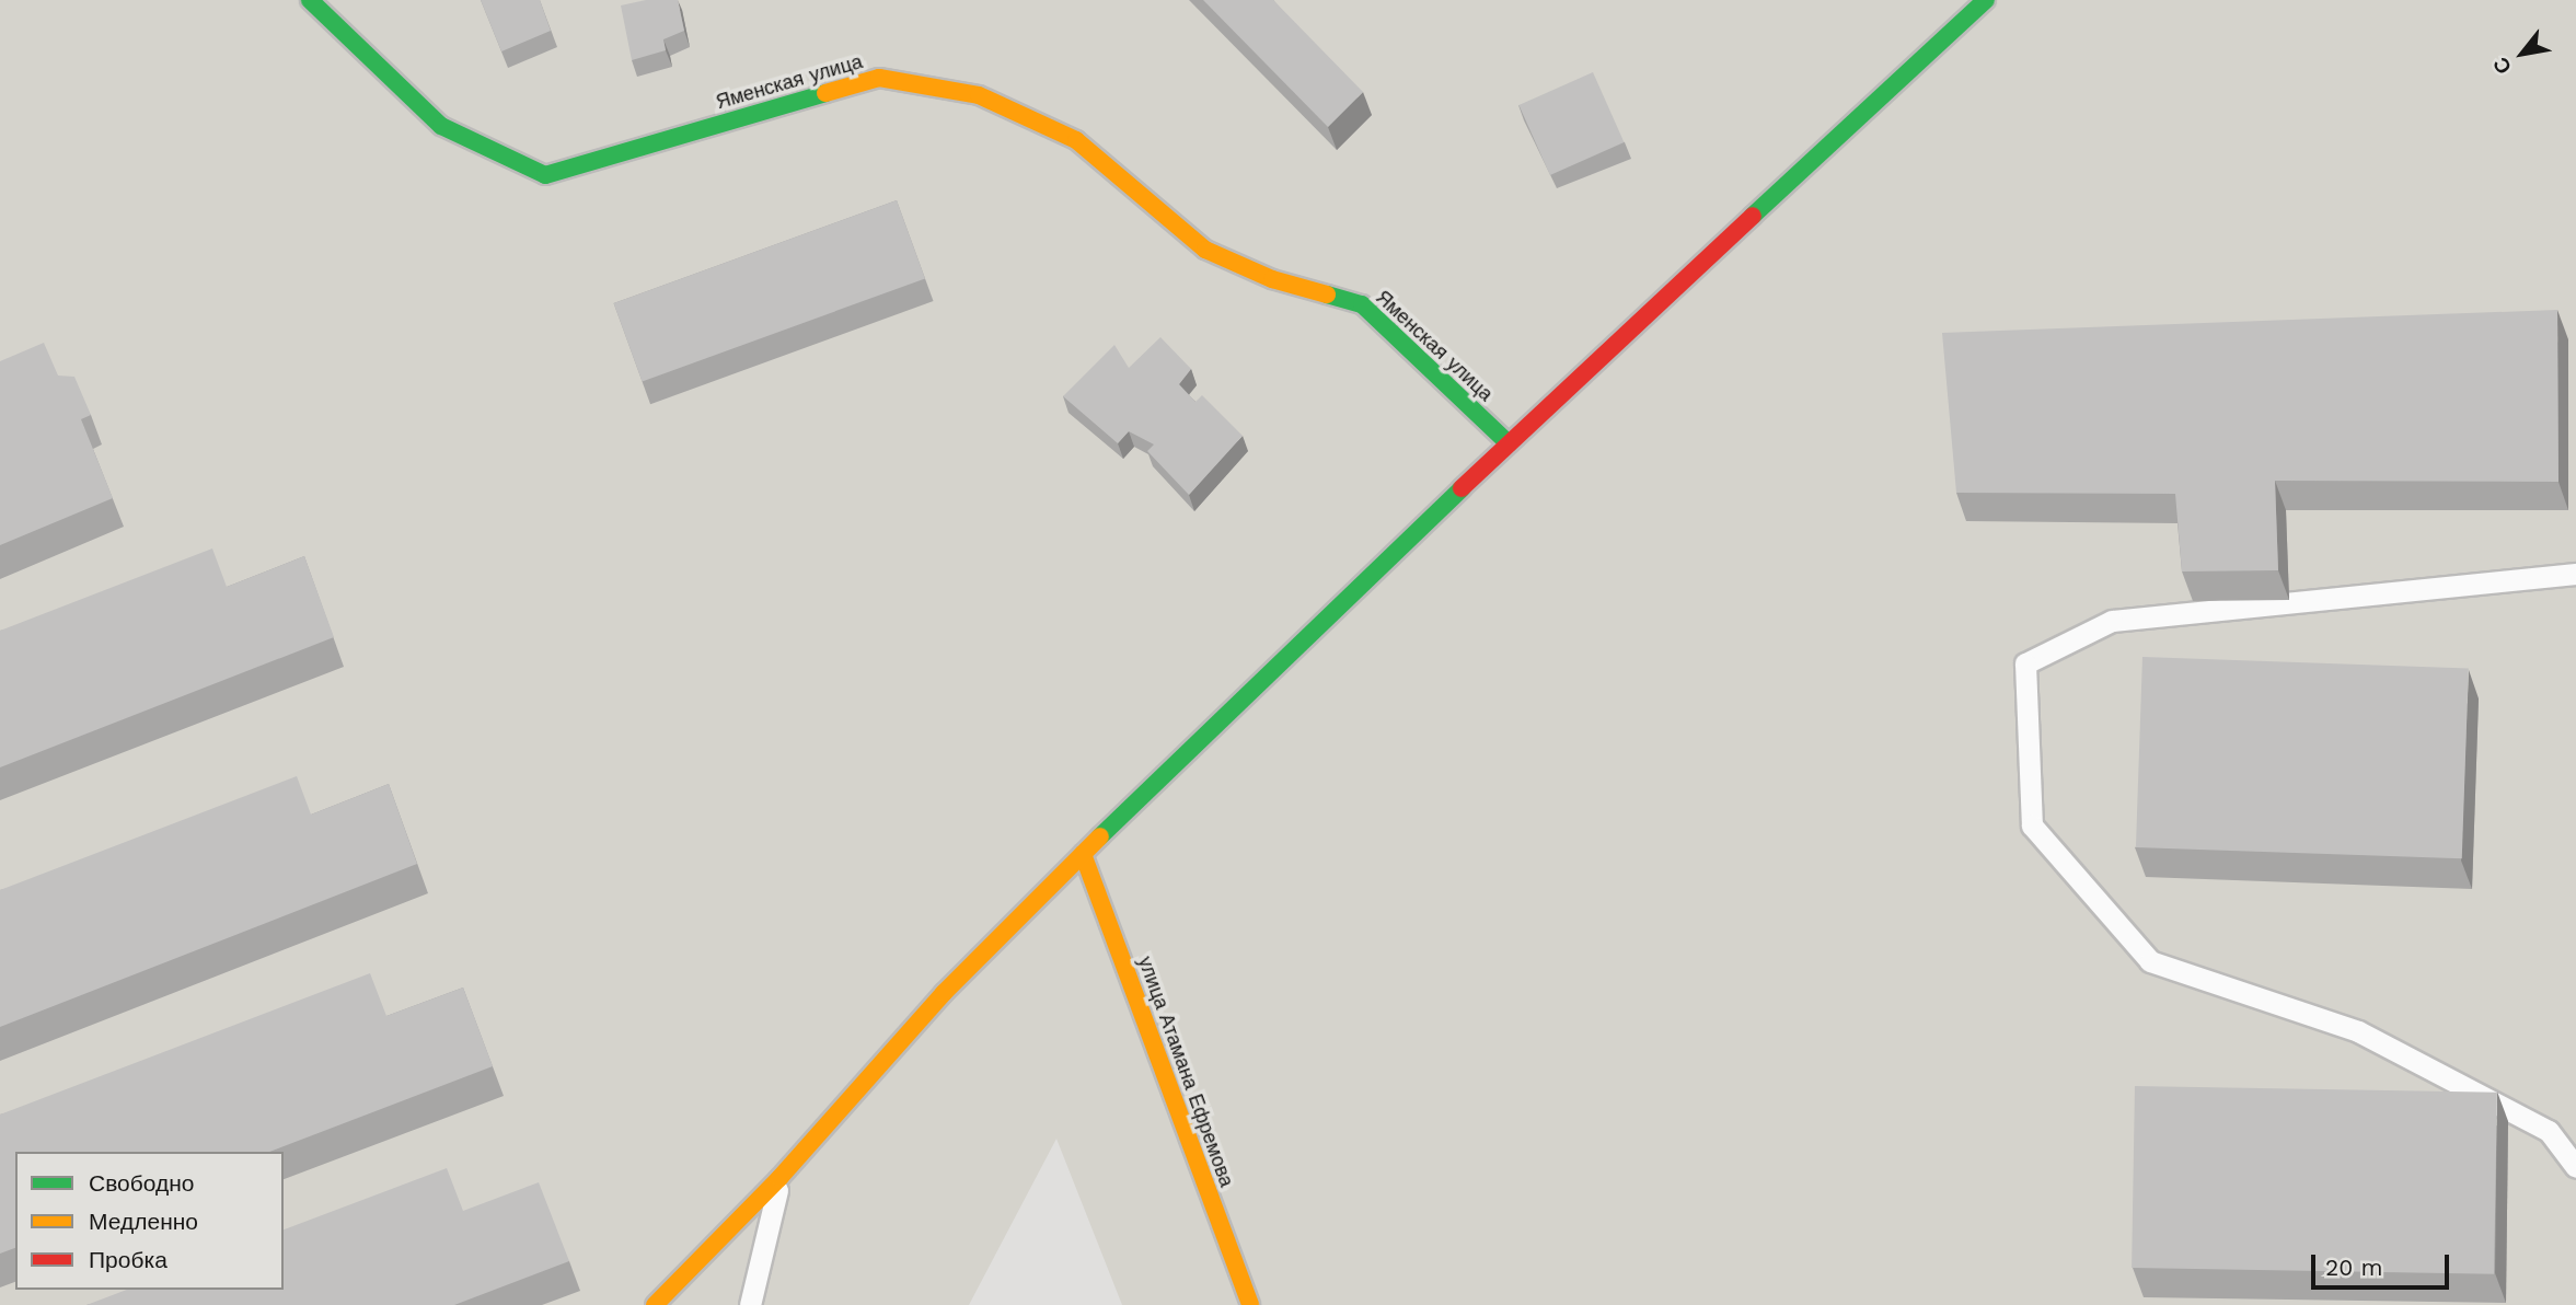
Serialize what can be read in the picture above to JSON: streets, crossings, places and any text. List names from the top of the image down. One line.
{"streets":{"street":["Яменская улица","улица Атамана Ефремова"]},"legend":["Свободно","Медленно","Пробка"],"scale_bar":"20 m","north":"bottom left"}
